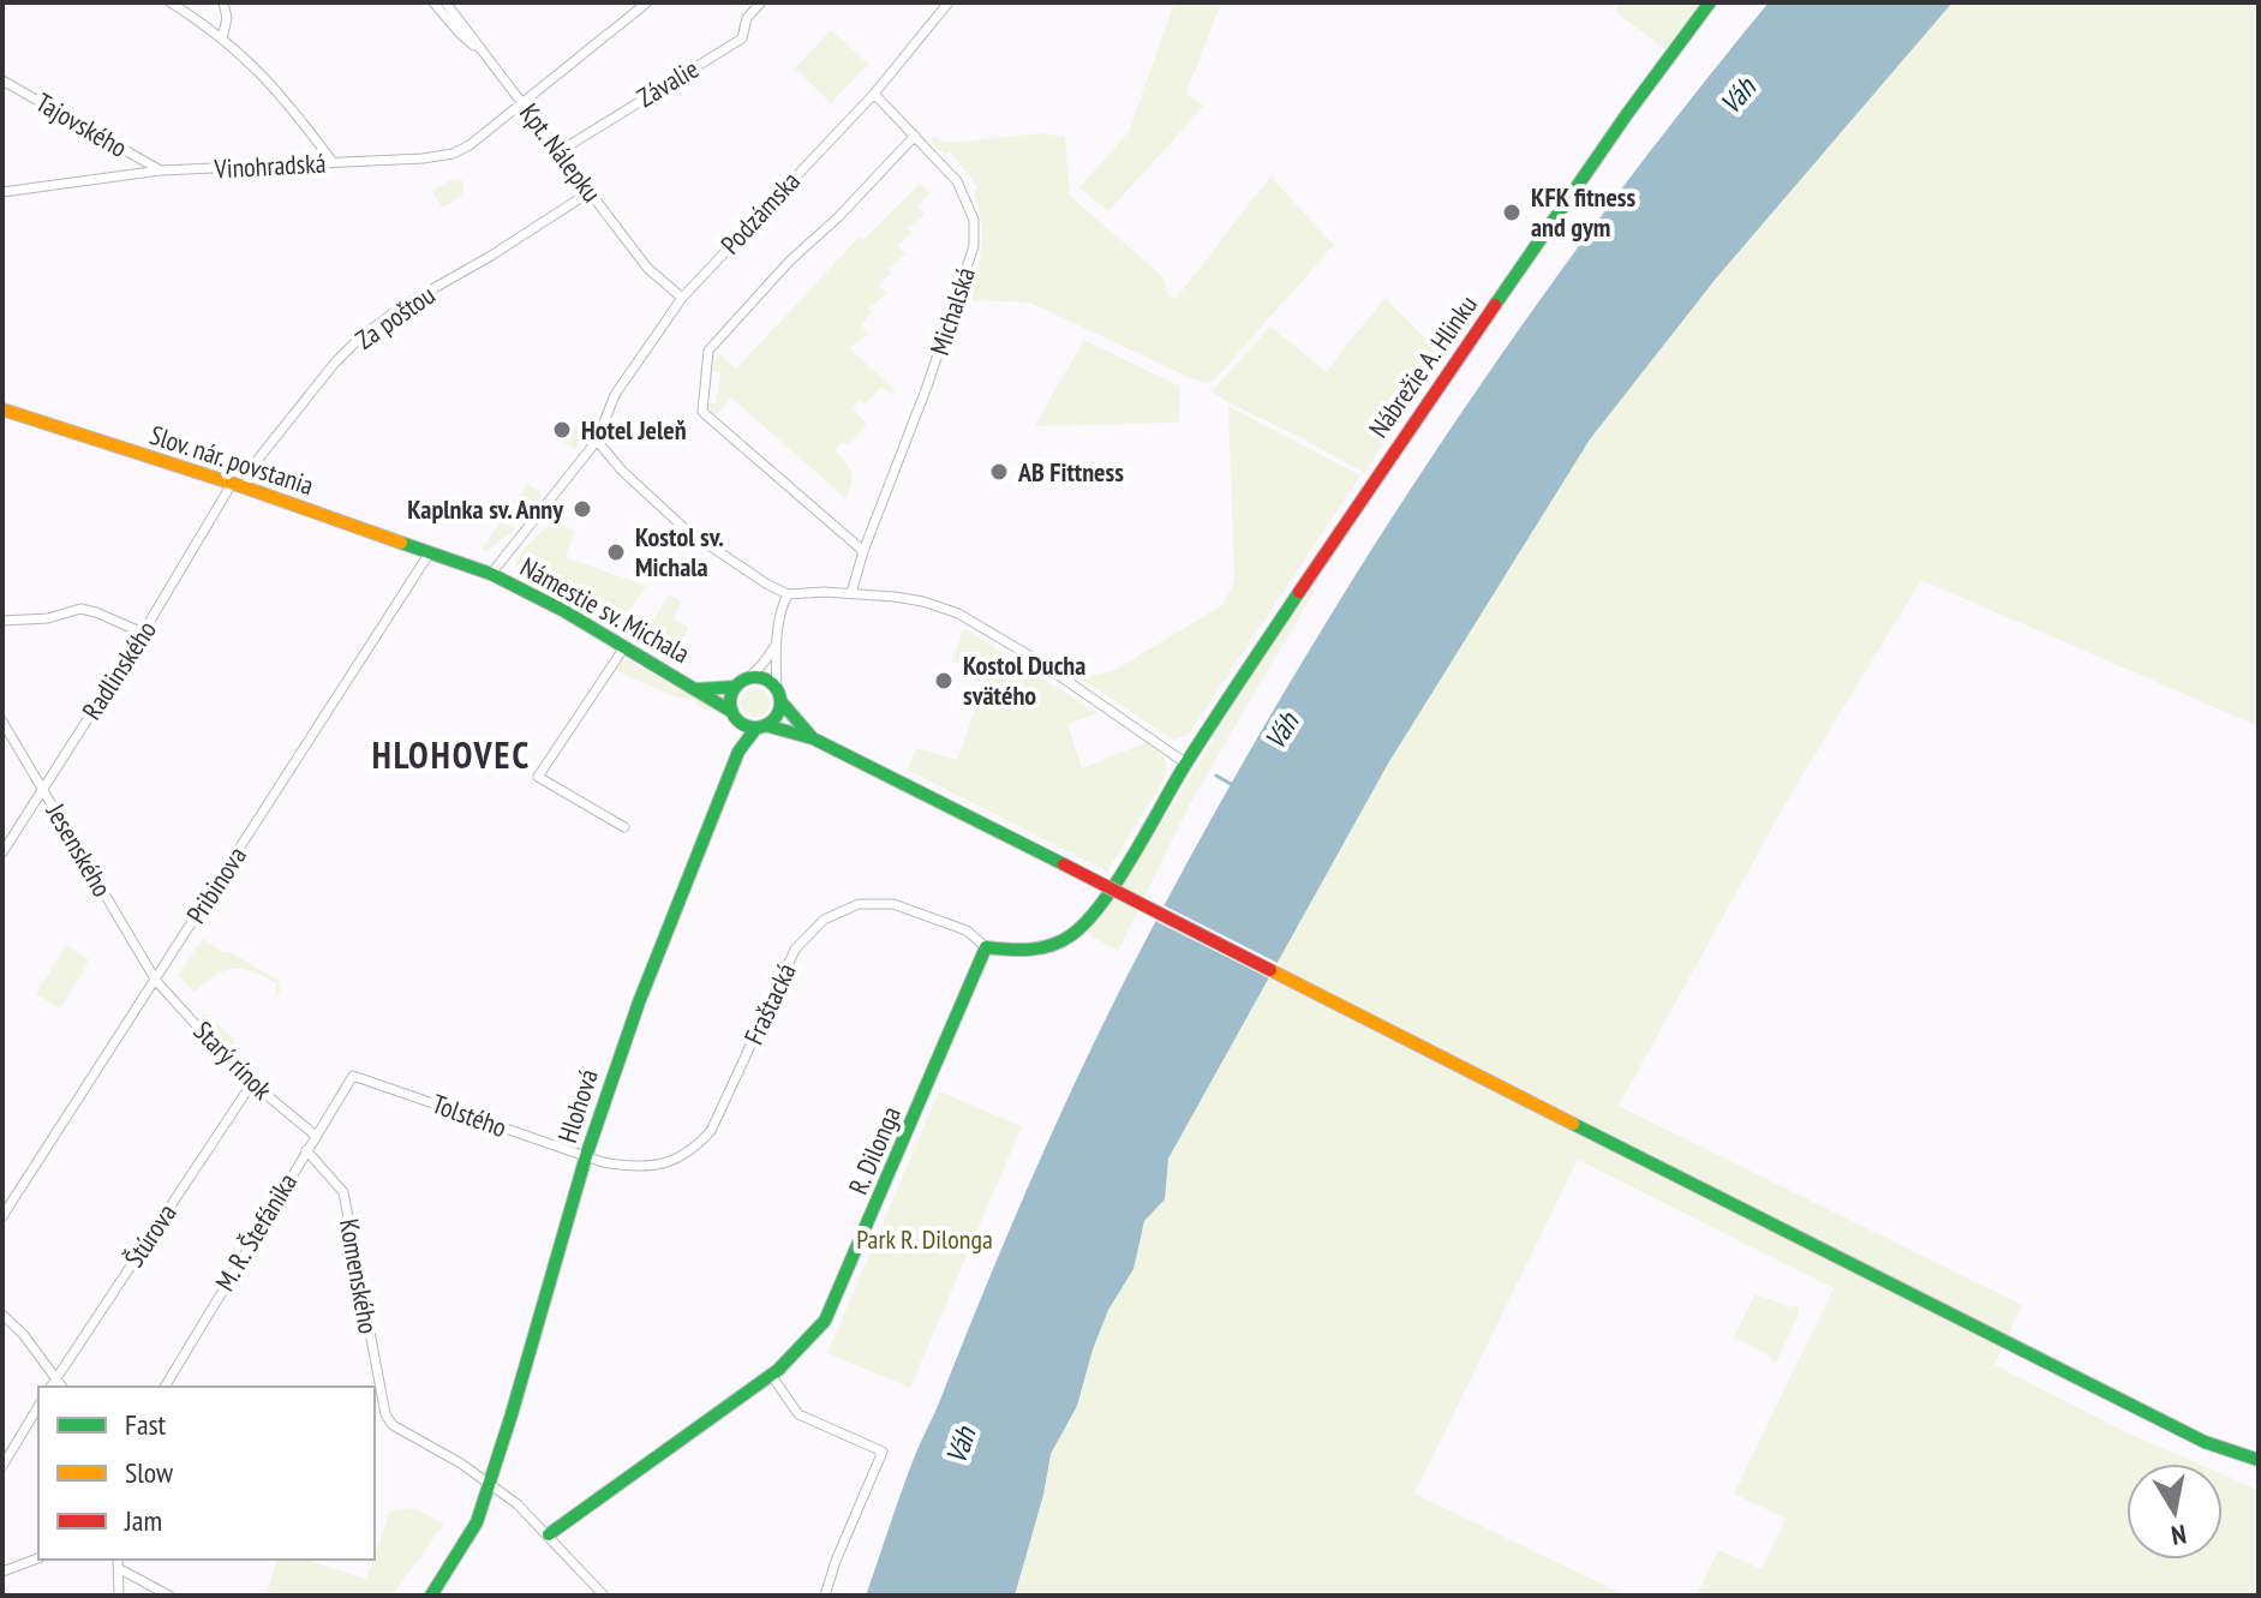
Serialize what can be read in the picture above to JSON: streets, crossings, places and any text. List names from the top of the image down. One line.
{"streets":{"main road":["Nábrežie A. Hlinku","Slov. nár. povstania","Námestie sv. Michala","Hlohová","R. Dilonga"],"street":["Závalie","Tajovského","Kpt. Nálepku","Vinohradská","Podzámska","Michalská","Za poštou","Radlinského","Jesenského","Pribinova","Fraštacká","Starý rínok","Tolstého","M. R. Štefánika","Štúrova","Komenského"]},"crossings":[["Závalie","Kpt. Nálepku"],["Tajovského","Vinohradská"],["Kpt. Nálepku","Vinohradská"],["Kpt. Nálepku","Podzámska"],["Kpt. Nálepku","Za poštou"],["Podzámska","Michalská"],["Podzámska","Námestie sv. Michala"],["Za poštou","Slov. nár. povstania"],["Za poštou","Radlinského"],["Nábrežie A. Hlinku","Fraštacká"],["Nábrežie A. Hlinku","R. Dilonga"],["Slov. nár. povstania","Námestie sv. Michala"],["Slov. nár. povstania","Radlinského"],["Slov. nár. povstania","Pribinova"],["Námestie sv. Michala","Hlohová"],["Radlinského","Jesenského"],["Jesenského","Pribinova"],["Jesenského","Starý rínok"],["Pribinova","Starý rínok"],["Fraštacká","Hlohová"],["Fraštacká","Tolstého"],["Fraštacká","R. Dilonga"],["Starý rínok","M. R. Štefánika"],["Starý rínok","Štúrova"],["Hlohová","Tolstého"],["Hlohová","Komenského"],["Tolstého","M. R. Štefánika"],["M. R. Štefánika","Komenského"]],"districts":["HLOHOVEC"],"water":["Váh"],"parks":["Park R. Dilonga"],"places":["KFK fitness and gym","Hotel Jeleň","AB Fittness","Kaplnka sv. Anny","Kostol sv. Michala","Kostol Ducha svätého"],"legend":["Fast","Slow","Jam"],"north":"bottom"}
